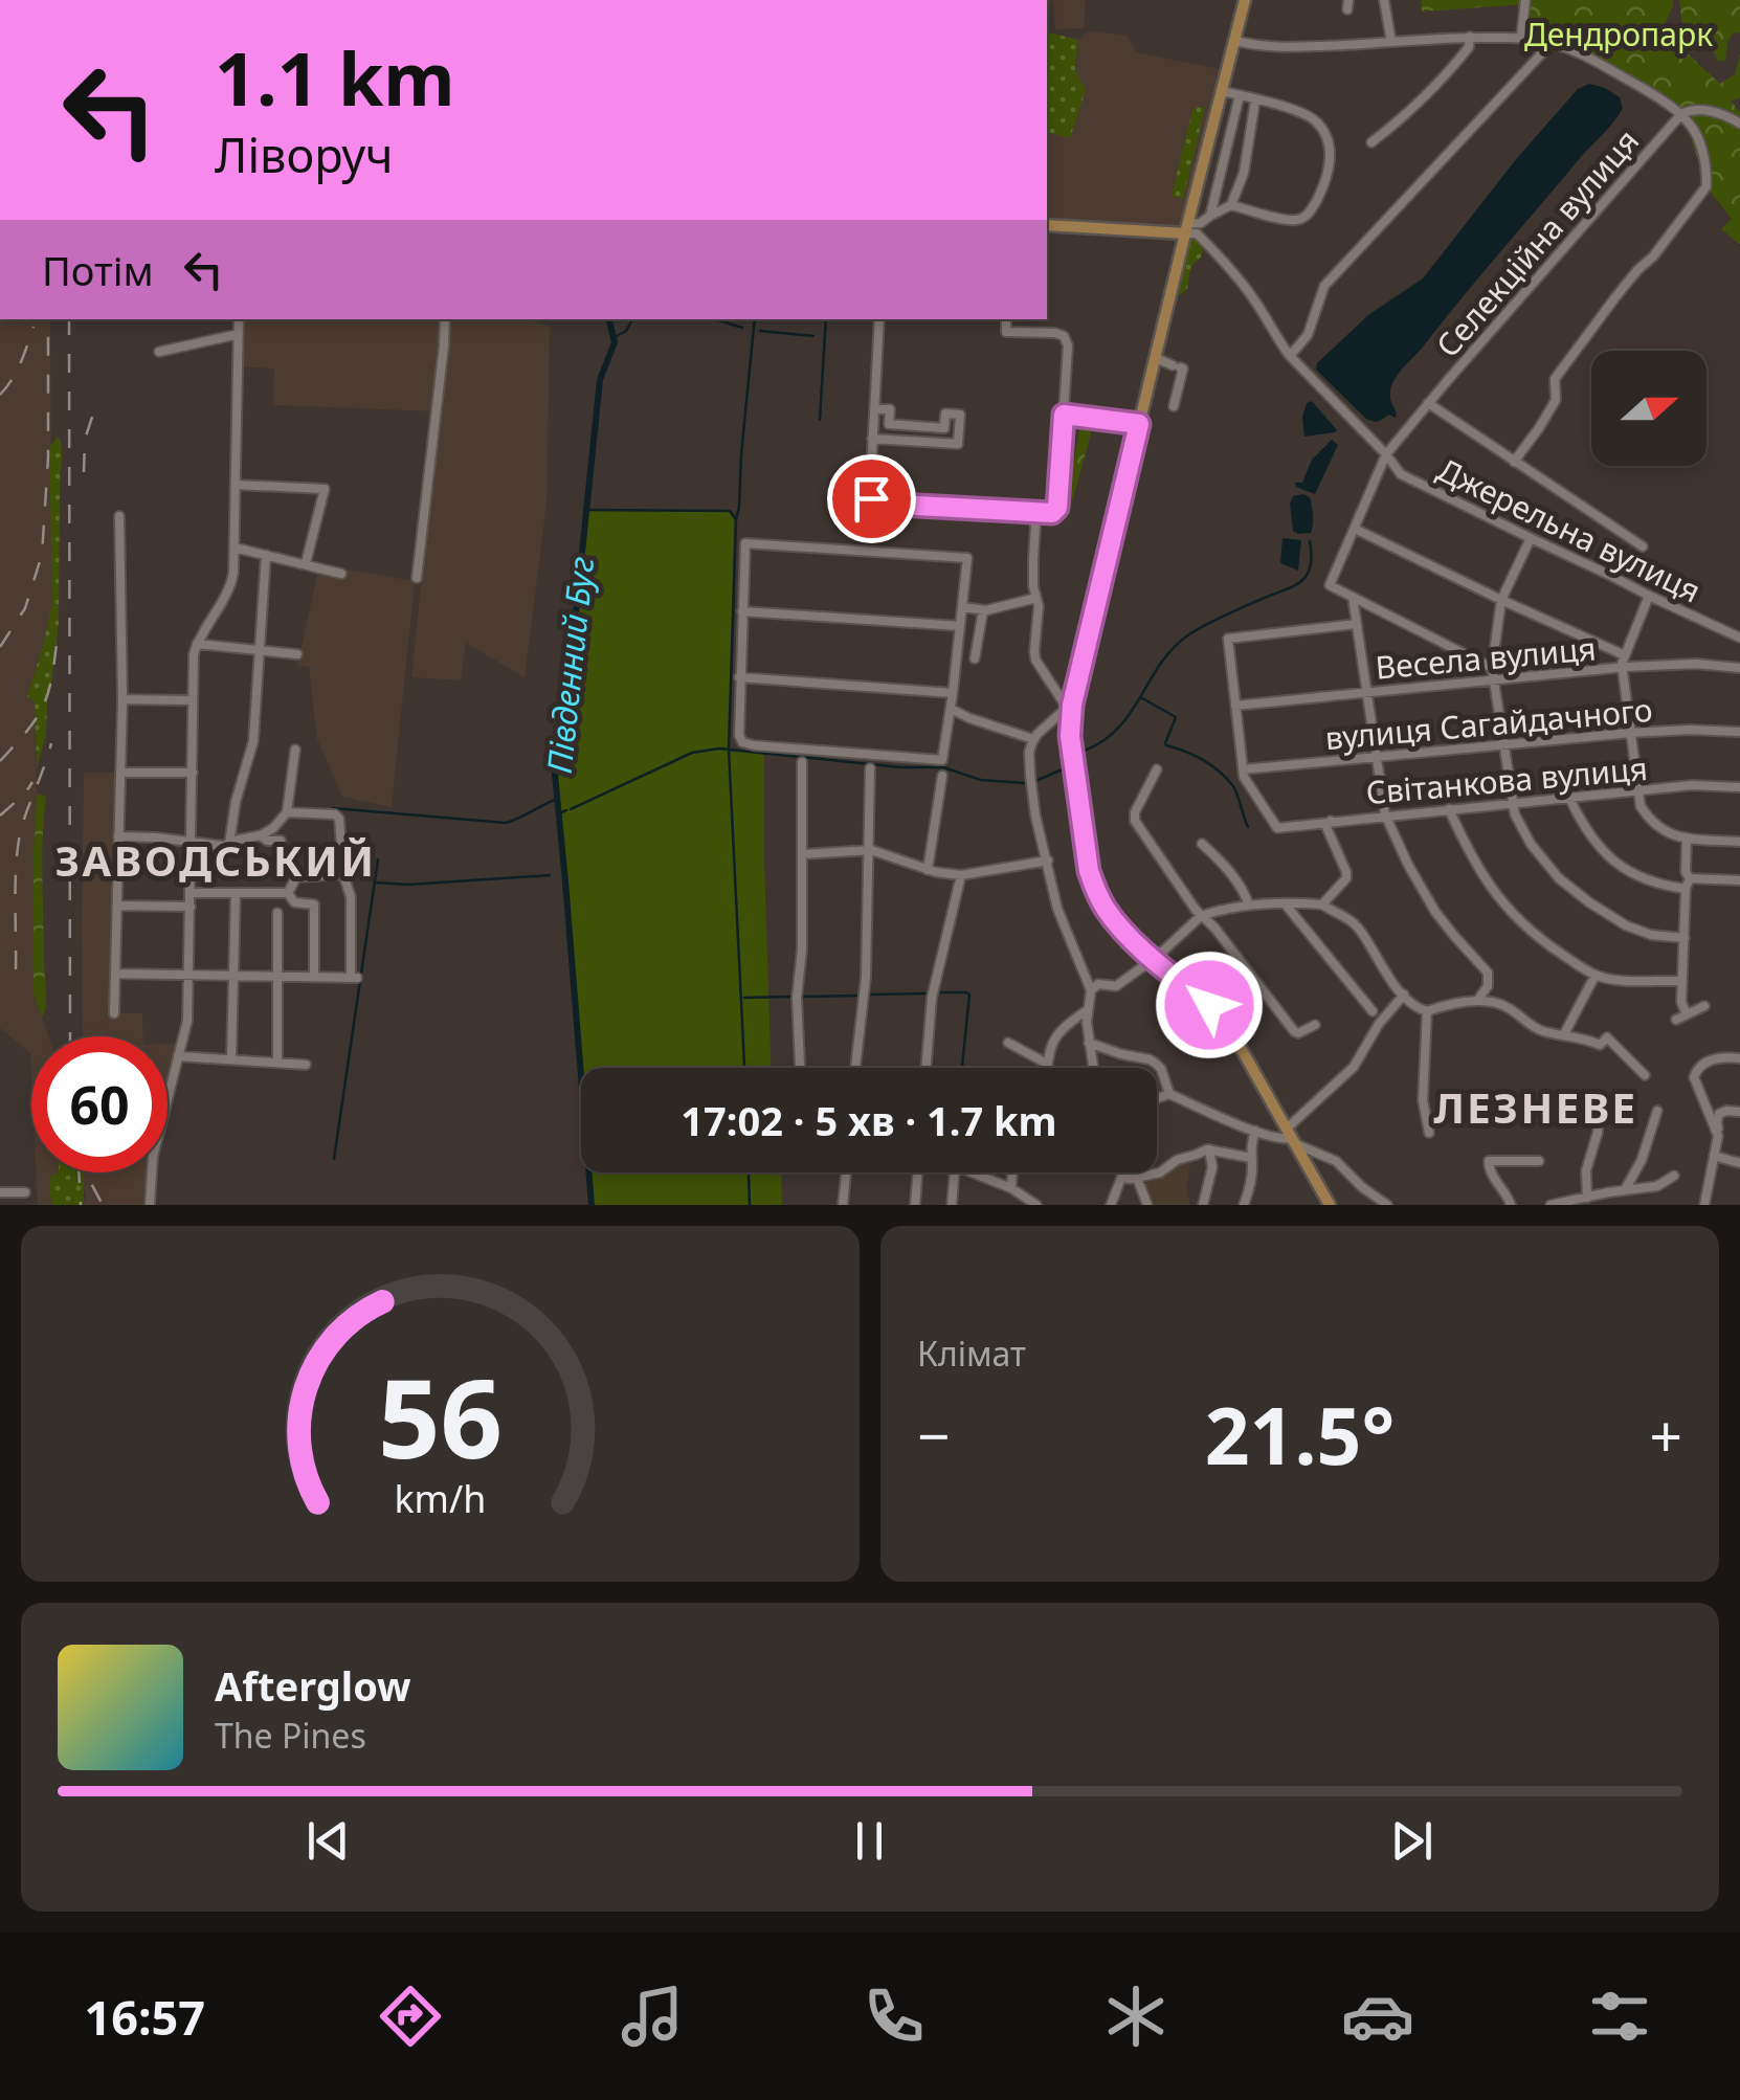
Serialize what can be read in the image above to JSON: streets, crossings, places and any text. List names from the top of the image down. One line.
{"streets":{"street":["Селекційна вулиця","Джерельна вулиця","Весела вулиця","вулиця Сагайдачного","Світанкова вулиця"]},"crossings":[["Селекційна вулиця","Джерельна вулиця"],["вулиця Сагайдачного","Світанкова вулиця"]],"districts":["ЗАВОДСЬКИЙ","ЛЕЗНЕВЕ"],"water":["Південний Буг"],"parks":["Дендропарк"],"north":"right","page":{"turn":["1.1 km","Ліворуч"],"then":"Потім","limit":"60","trip":"17:02 · 5 хв · 1.7 km","tile":"Клімат","heat":["−","21.5°","+"],"song":["Afterglow","The Pines"],"tabs":"16:57","gauge":["56","km/h"]}}
